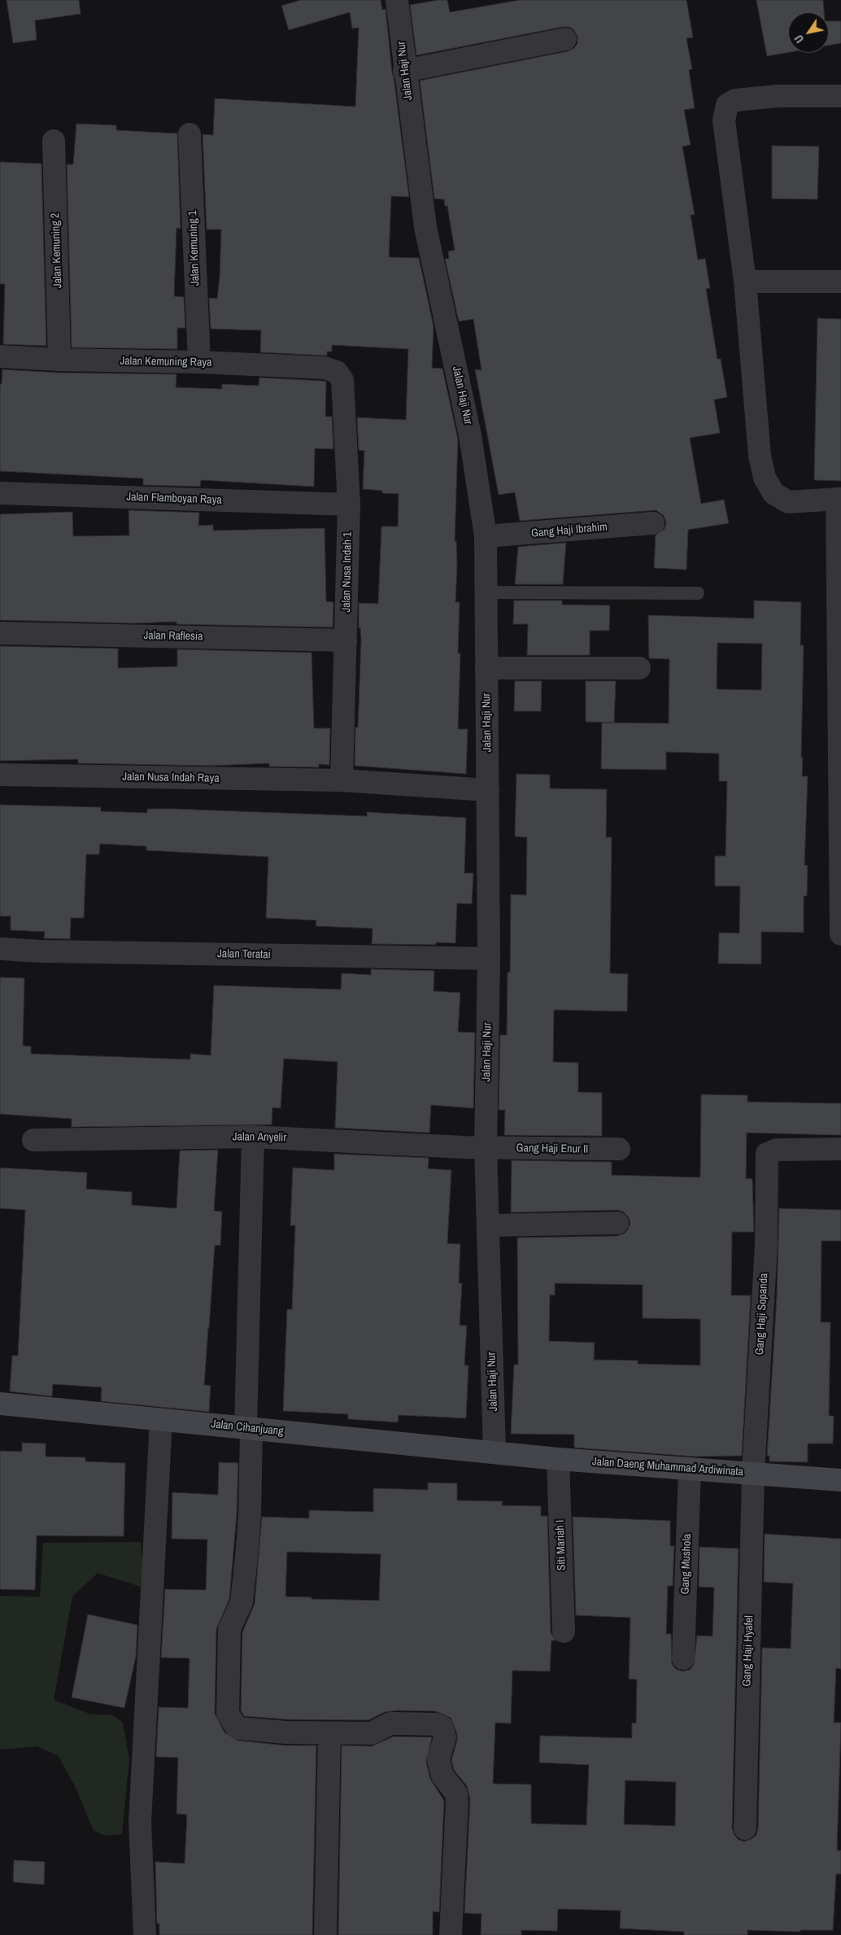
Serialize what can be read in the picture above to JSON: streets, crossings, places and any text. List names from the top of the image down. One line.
{"streets":{"main road":["Jalan Cihanjuang","Jalan Daeng Muhammad Ardiwinata"],"street":["Jalan Haji Nur","Jalan Kemuning 1","Jalan Kemuning 2","Jalan Kemuning Raya","Jalan Flamboyan Raya","Gang Haji Ibrahim","Jalan Nusa Indah 1","Jalan Raflesia","Jalan Nusa Indah Raya","Jalan Teratai","Jalan Anyelir","Gang Haji Enur II","Gang Haji Sopanda","Siti Mariah I","Gang Mushola","Gang Haji Hyafel"]},"crossings":[["Jalan Haji Nur","Gang Haji Ibrahim"],["Jalan Haji Nur","Jalan Teratai"],["Jalan Haji Nur","Jalan Anyelir"],["Jalan Haji Nur","Gang Haji Enur II"],["Jalan Haji Nur","Jalan Cihanjuang"],["Jalan Haji Nur","Jalan Daeng Muhammad Ardiwinata"],["Jalan Kemuning 1","Jalan Kemuning Raya"],["Jalan Kemuning 2","Jalan Kemuning Raya"],["Jalan Kemuning Raya","Jalan Nusa Indah 1"],["Jalan Flamboyan Raya","Jalan Nusa Indah 1"],["Jalan Nusa Indah 1","Jalan Raflesia"],["Jalan Nusa Indah 1","Jalan Nusa Indah Raya"],["Jalan Anyelir","Gang Haji Enur II"],["Gang Haji Sopanda","Jalan Daeng Muhammad Ardiwinata"],["Gang Haji Sopanda","Gang Haji Hyafel"],["Jalan Cihanjuang","Jalan Daeng Muhammad Ardiwinata"],["Jalan Daeng Muhammad Ardiwinata","Siti Mariah I"],["Jalan Daeng Muhammad Ardiwinata","Gang Mushola"],["Jalan Daeng Muhammad Ardiwinata","Gang Haji Hyafel"]],"north":"bottom left"}
